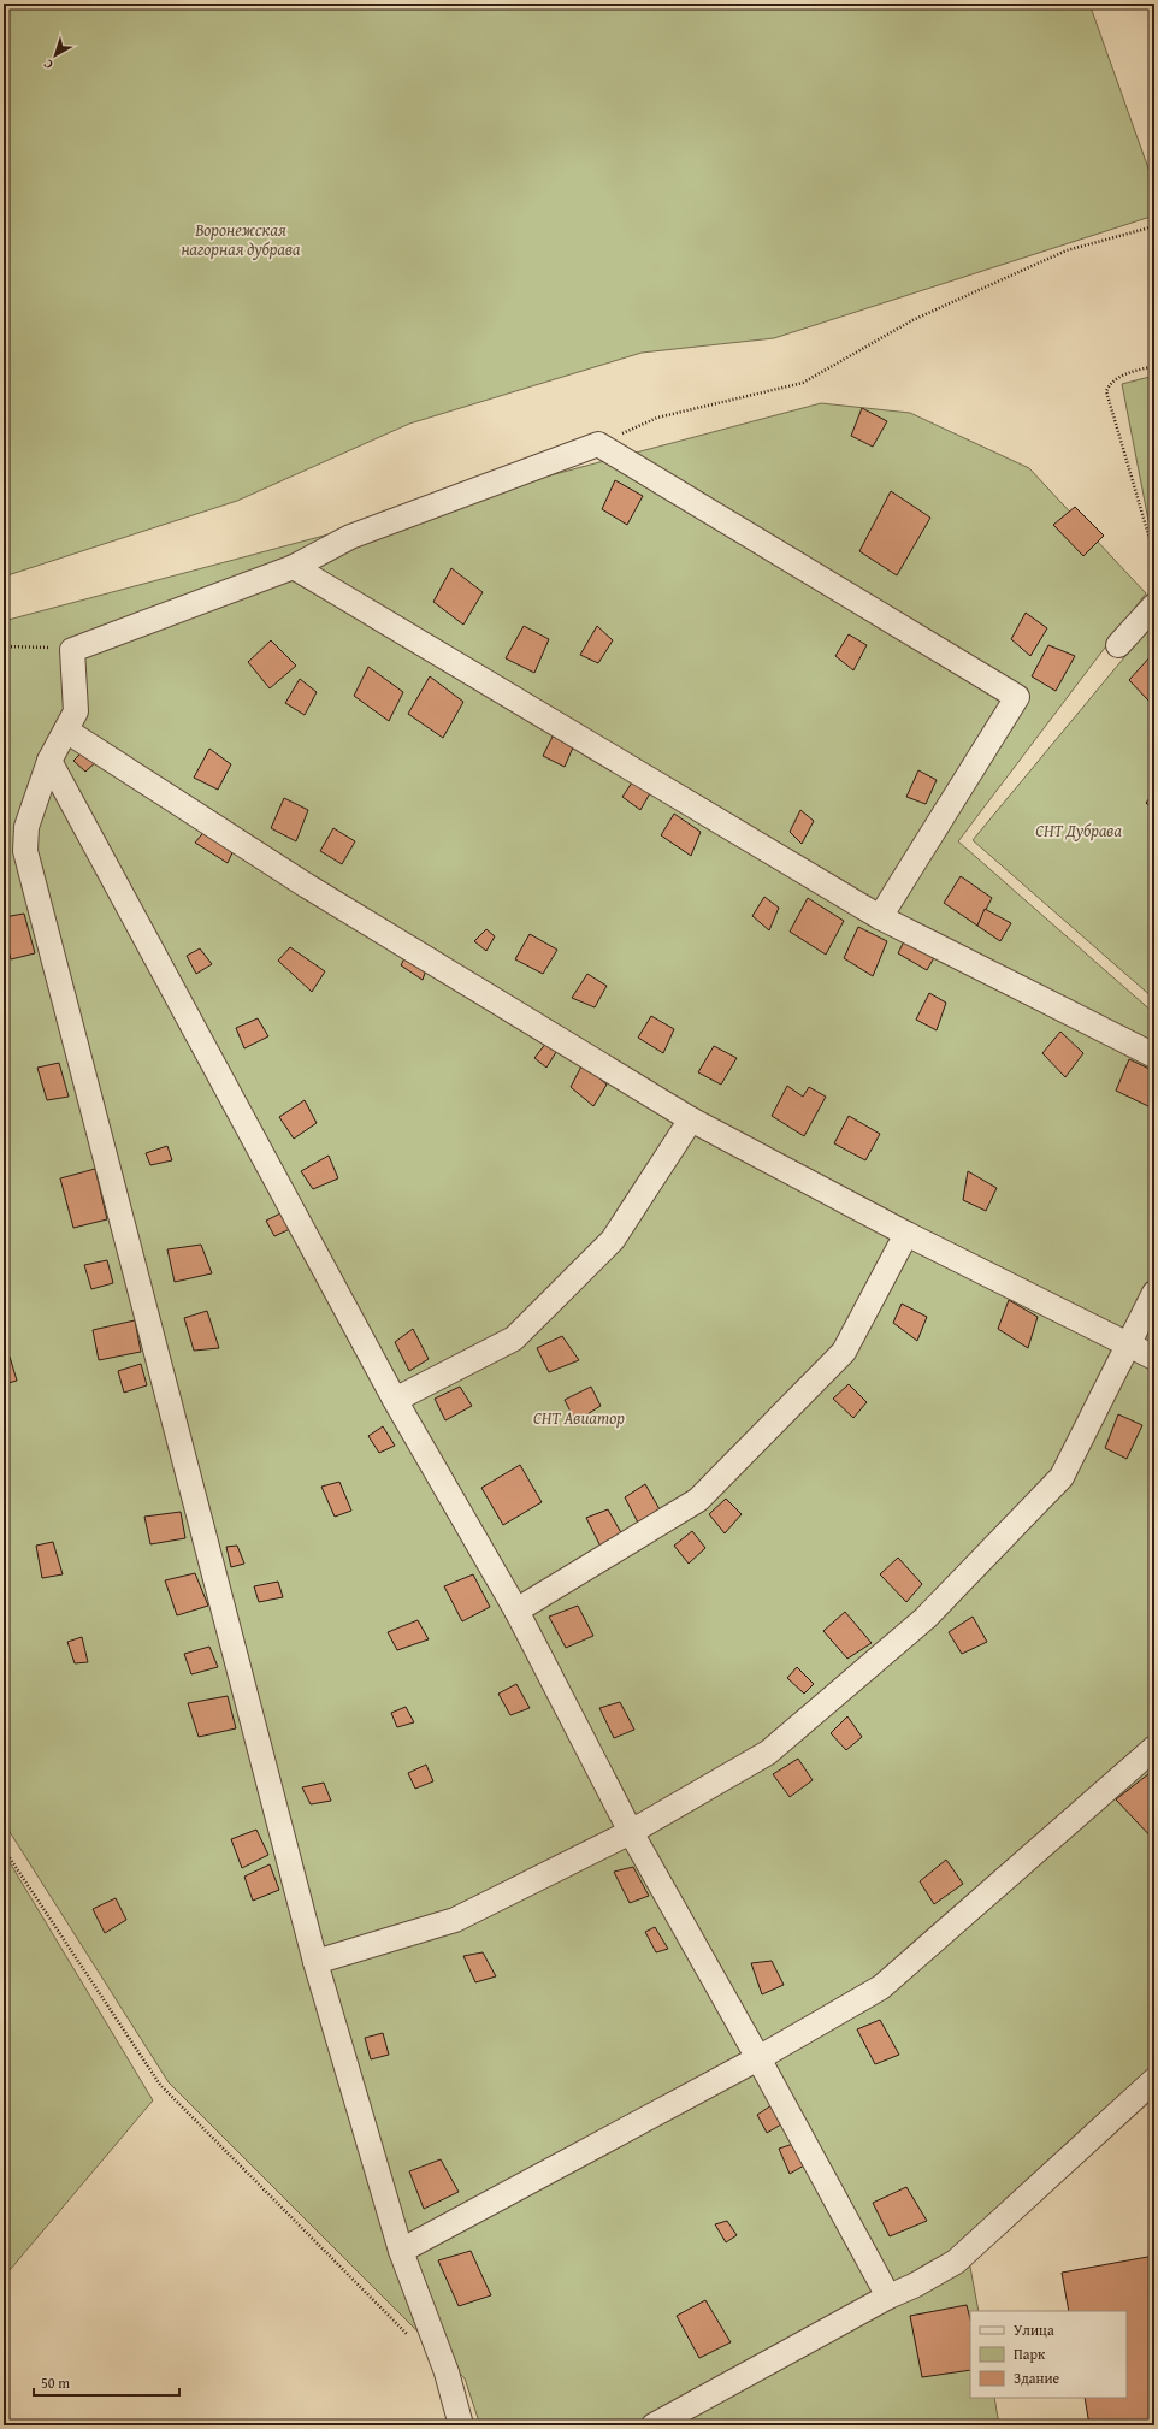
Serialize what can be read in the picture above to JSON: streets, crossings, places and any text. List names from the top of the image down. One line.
{"parks":["Воронежская нагорная дубрава","СНТ Дубрава","СНТ Авиатор"],"legend":["Улица","Парк","Здание"],"scale_bar":"50 m","north":"bottom left"}
